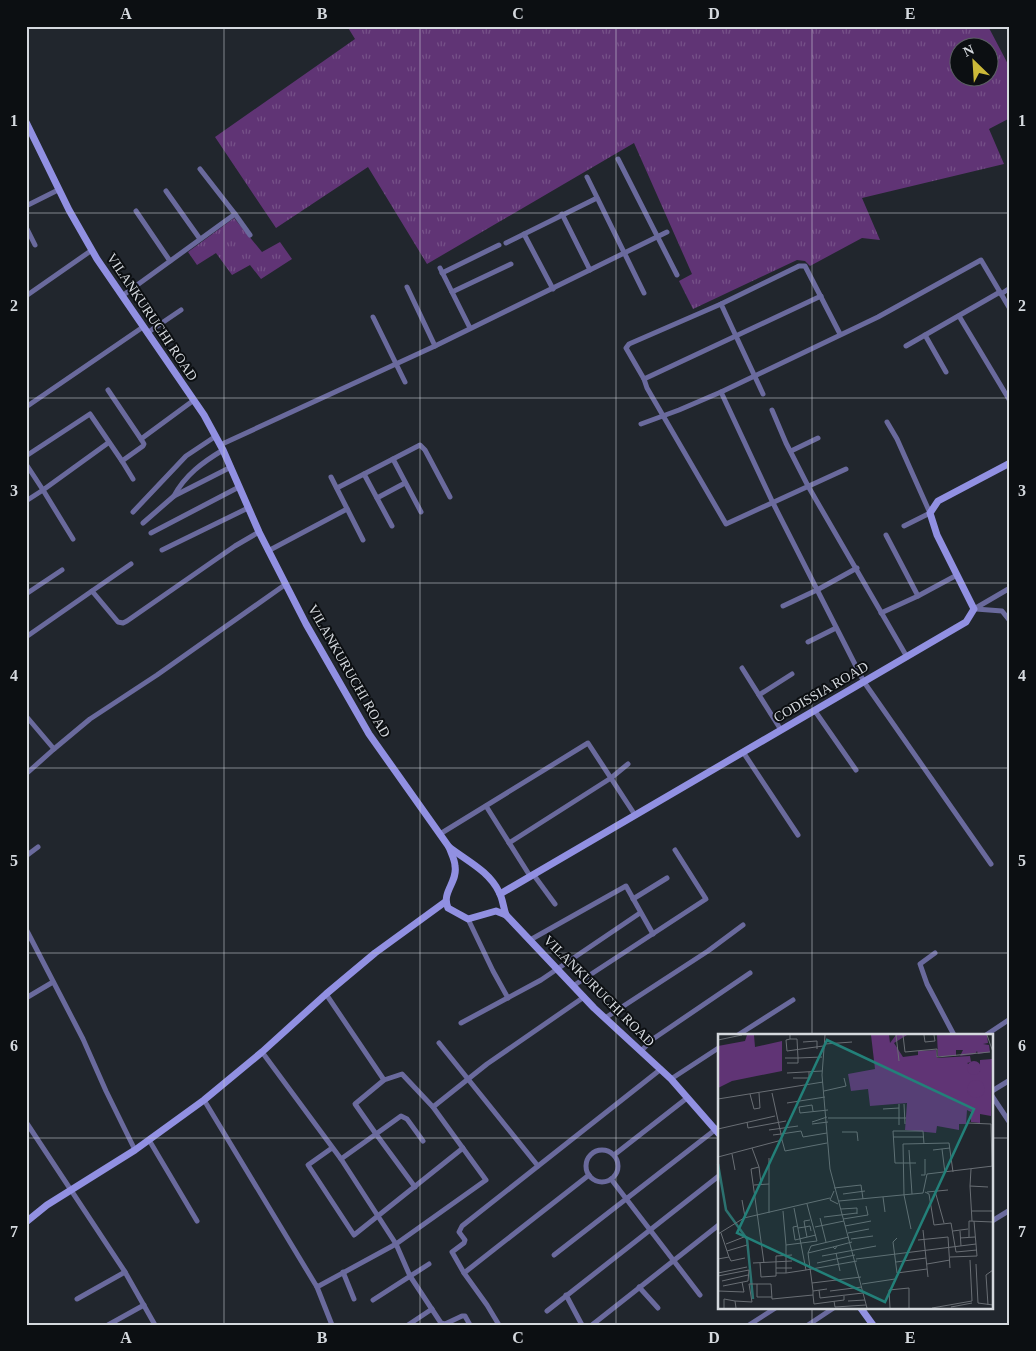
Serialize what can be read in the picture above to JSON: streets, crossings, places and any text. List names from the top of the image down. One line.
{"streets":{"main road":["VILANKURUCHI ROAD","CODISSIA ROAD"]},"north":"top left","grid":{"columns":["A","B","C","D","E"],"rows":["1","2","3","4","5","6","7"]}}
